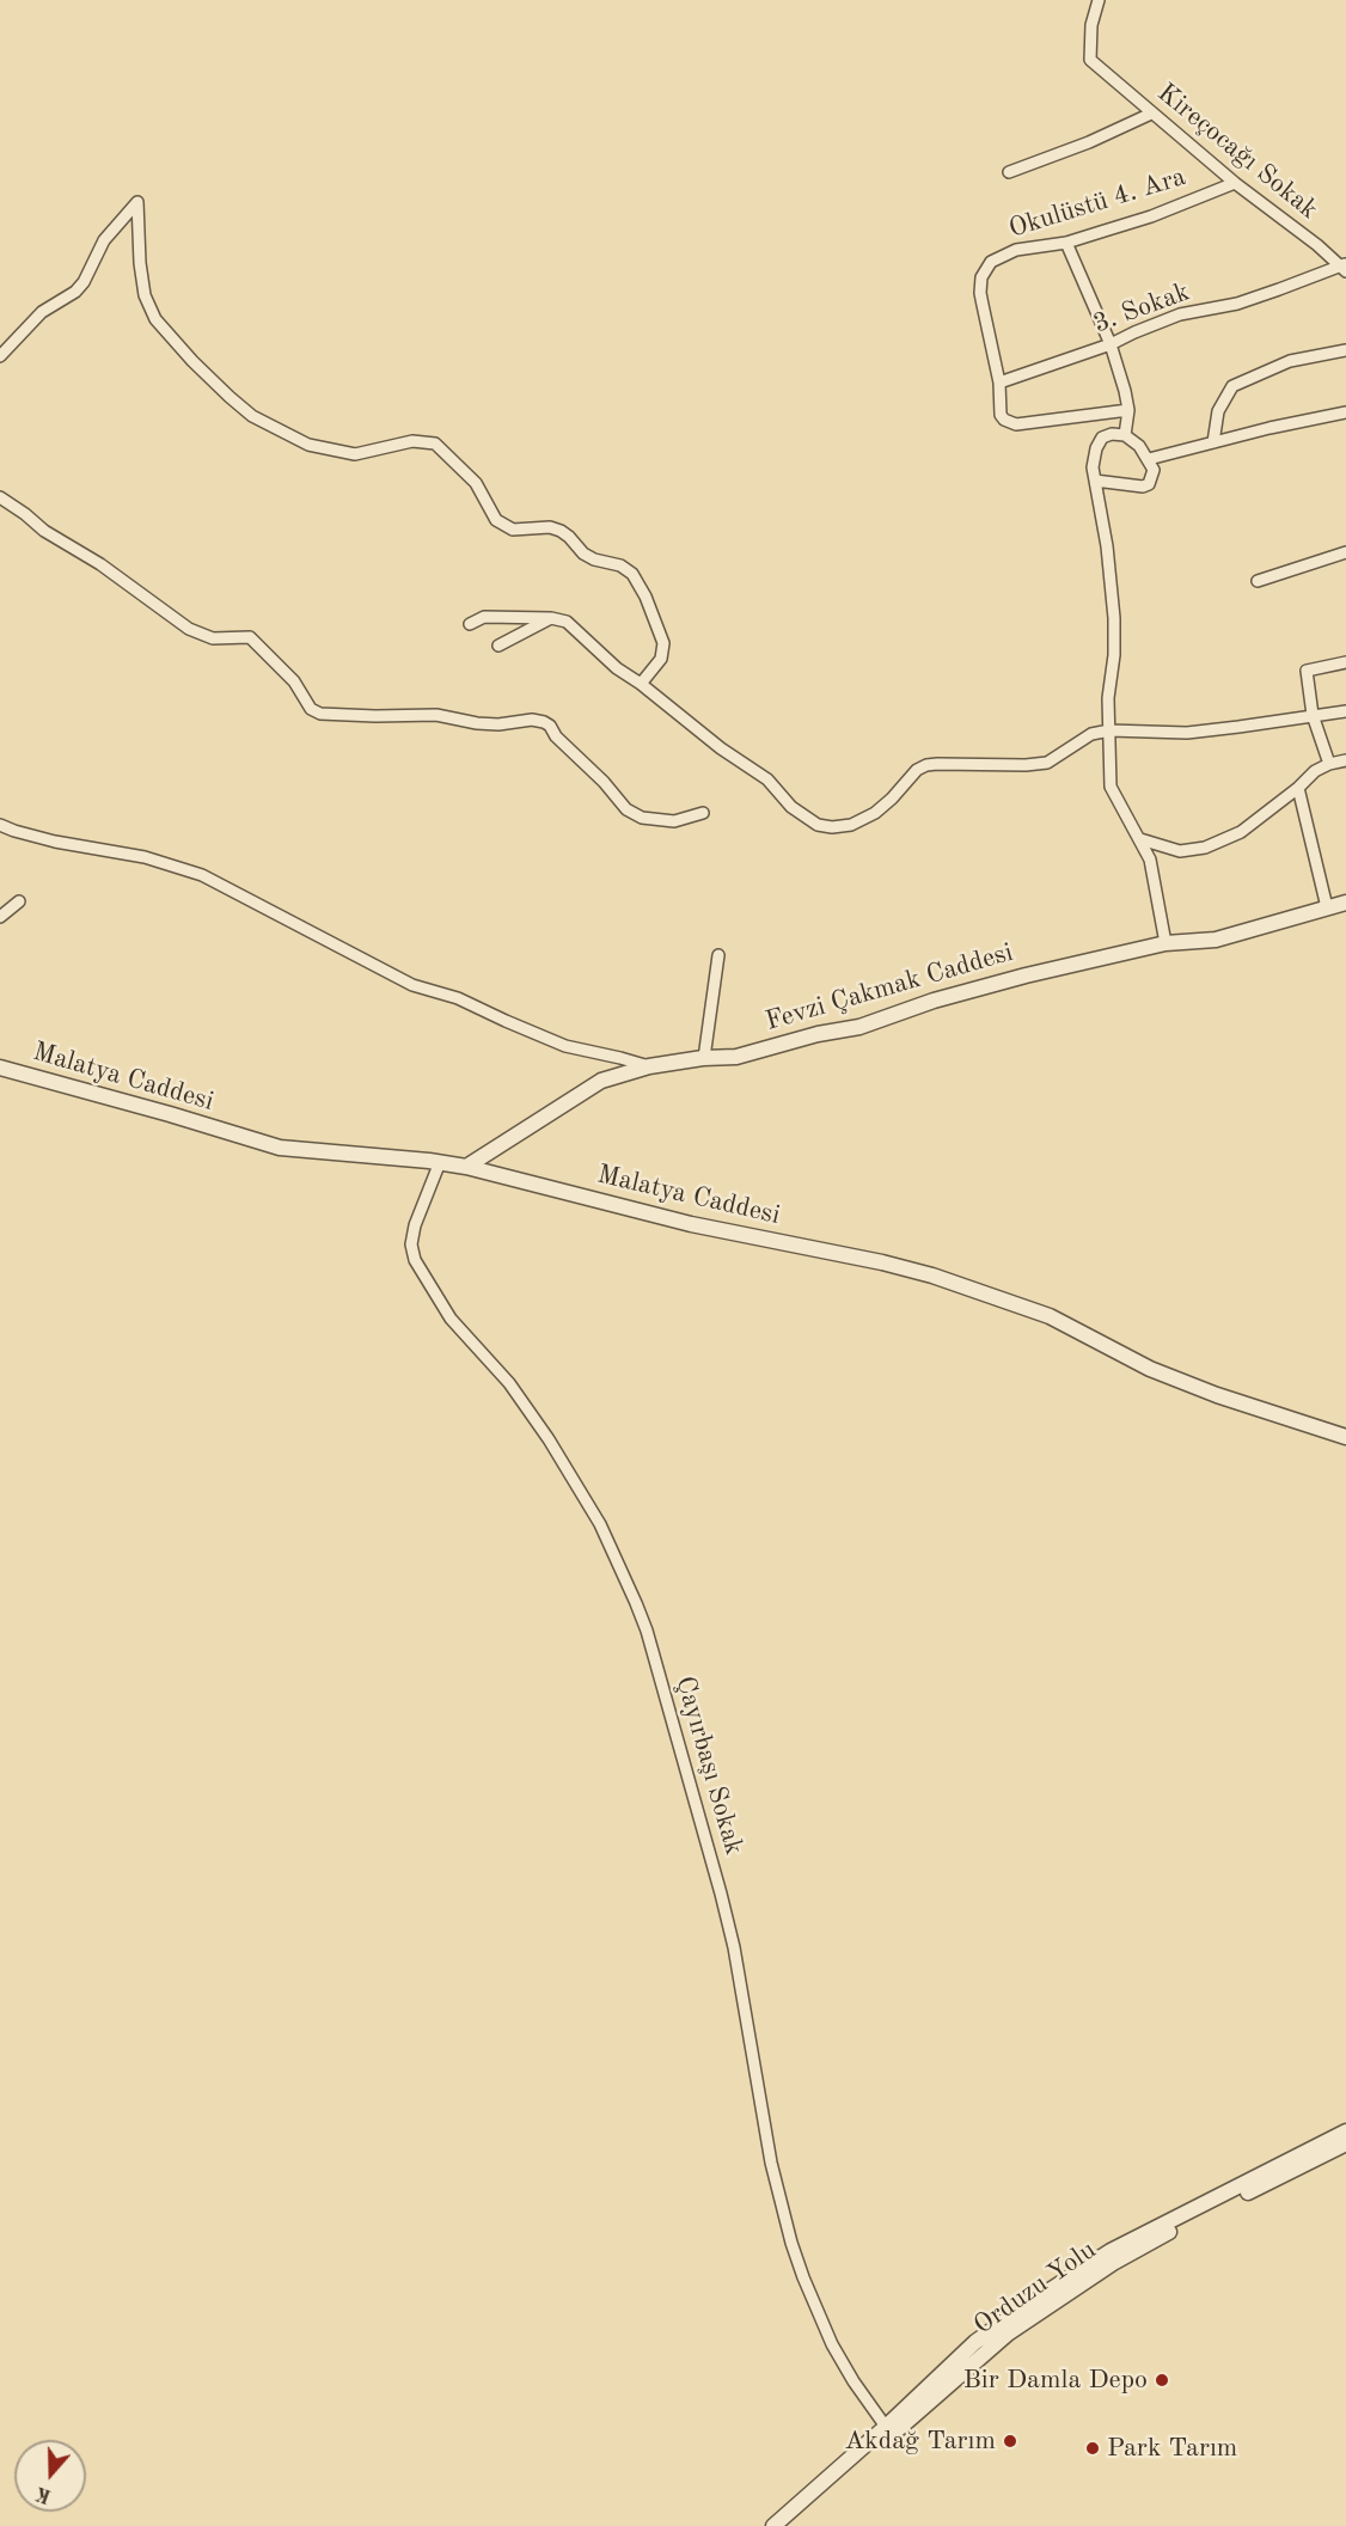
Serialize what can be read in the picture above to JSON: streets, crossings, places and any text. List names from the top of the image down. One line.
{"streets":{"street":["Kireçocağı Sokak","Okulüstü 4. Ara","3. Sokak","Fevzi Çakmak Caddesi","Malatya Caddesi","Çayırbaşı Sokak","Orduzu Yolu"]},"crossings":[["Kireçocağı Sokak","Okulüstü 4. Ara"],["Kireçocağı Sokak","3. Sokak"],["Okulüstü 4. Ara","3. Sokak"],["Fevzi Çakmak Caddesi","Malatya Caddesi"],["Malatya Caddesi","Çayırbaşı Sokak"]],"places":["Bir Damla Depo","Akdağ Tarım","Park Tarım"],"north":"bottom"}
